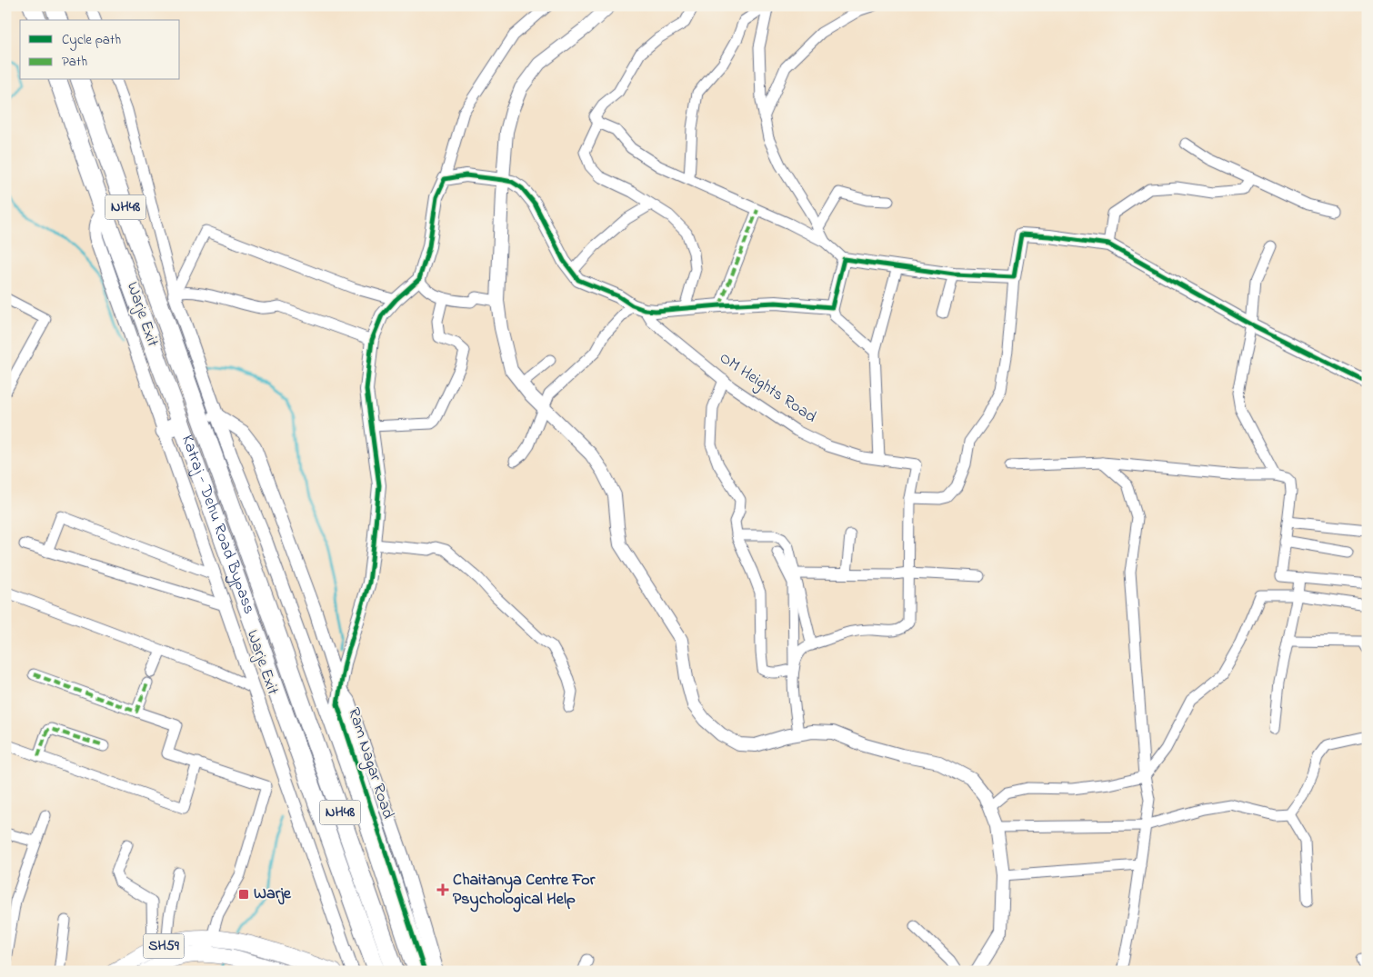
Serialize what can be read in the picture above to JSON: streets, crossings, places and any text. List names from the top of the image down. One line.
{"streets":{"highway":["NH48","Katraj - Dehu Road Bypass"],"main road":["SH59"],"street":["Warje Exit","OM Heights Road","Ram Nagar Road"]},"crossings":[["Warje Exit","Katraj - Dehu Road Bypass"]],"places":{"health":["Chaitanya Centre For Psychological Help"],"transit":["Warje"]},"legend":["Cycle path","Path"]}
